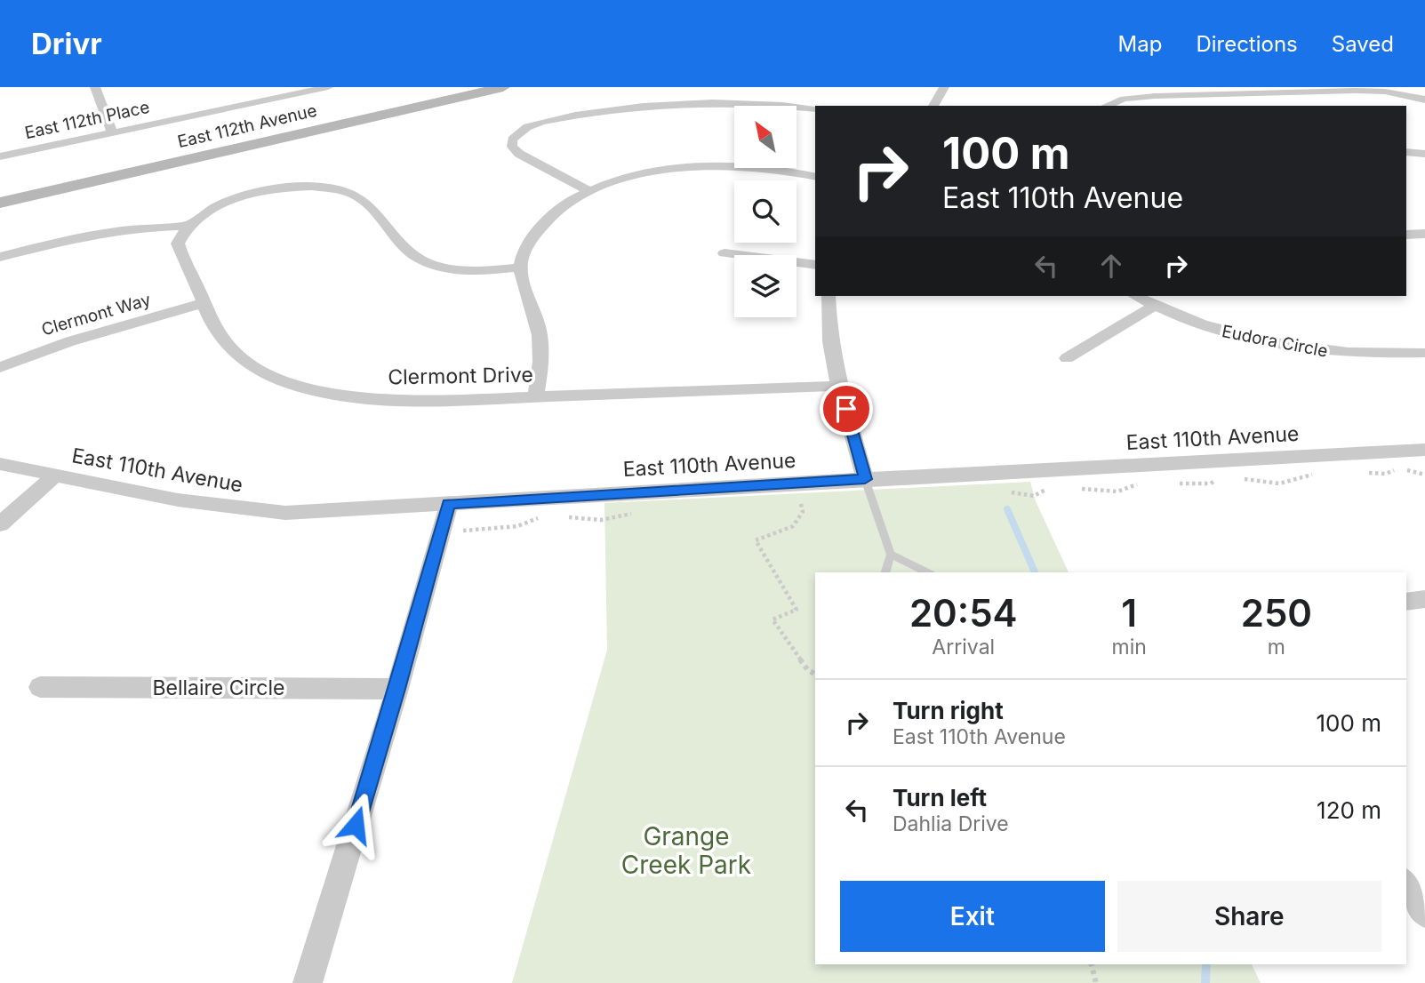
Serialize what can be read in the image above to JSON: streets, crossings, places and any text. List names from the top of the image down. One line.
{"streets":{"street":["East 112th Place","East 112th Avenue","Clermont Way","Eudora Circle","Clermont Drive","East 110th Avenue","Bellaire Circle"]},"crossings":[["Clermont Way","Clermont Drive"]],"parks":["Grange Creek Park"],"north":"top left","page":{"header":"Drivr","nav":["Map","Directions","Saved"],"turn":["100 m","East 110th Avenue"],"eta":["20:54","Arrival","1","min","250","m"],"list":[{"name":"Turn right","note":"East 110th Avenue","value":"100 m"},{"name":"Turn left","note":"Dahlia Drive","value":"120 m"}],"buttons":["Exit","Share"]}}
